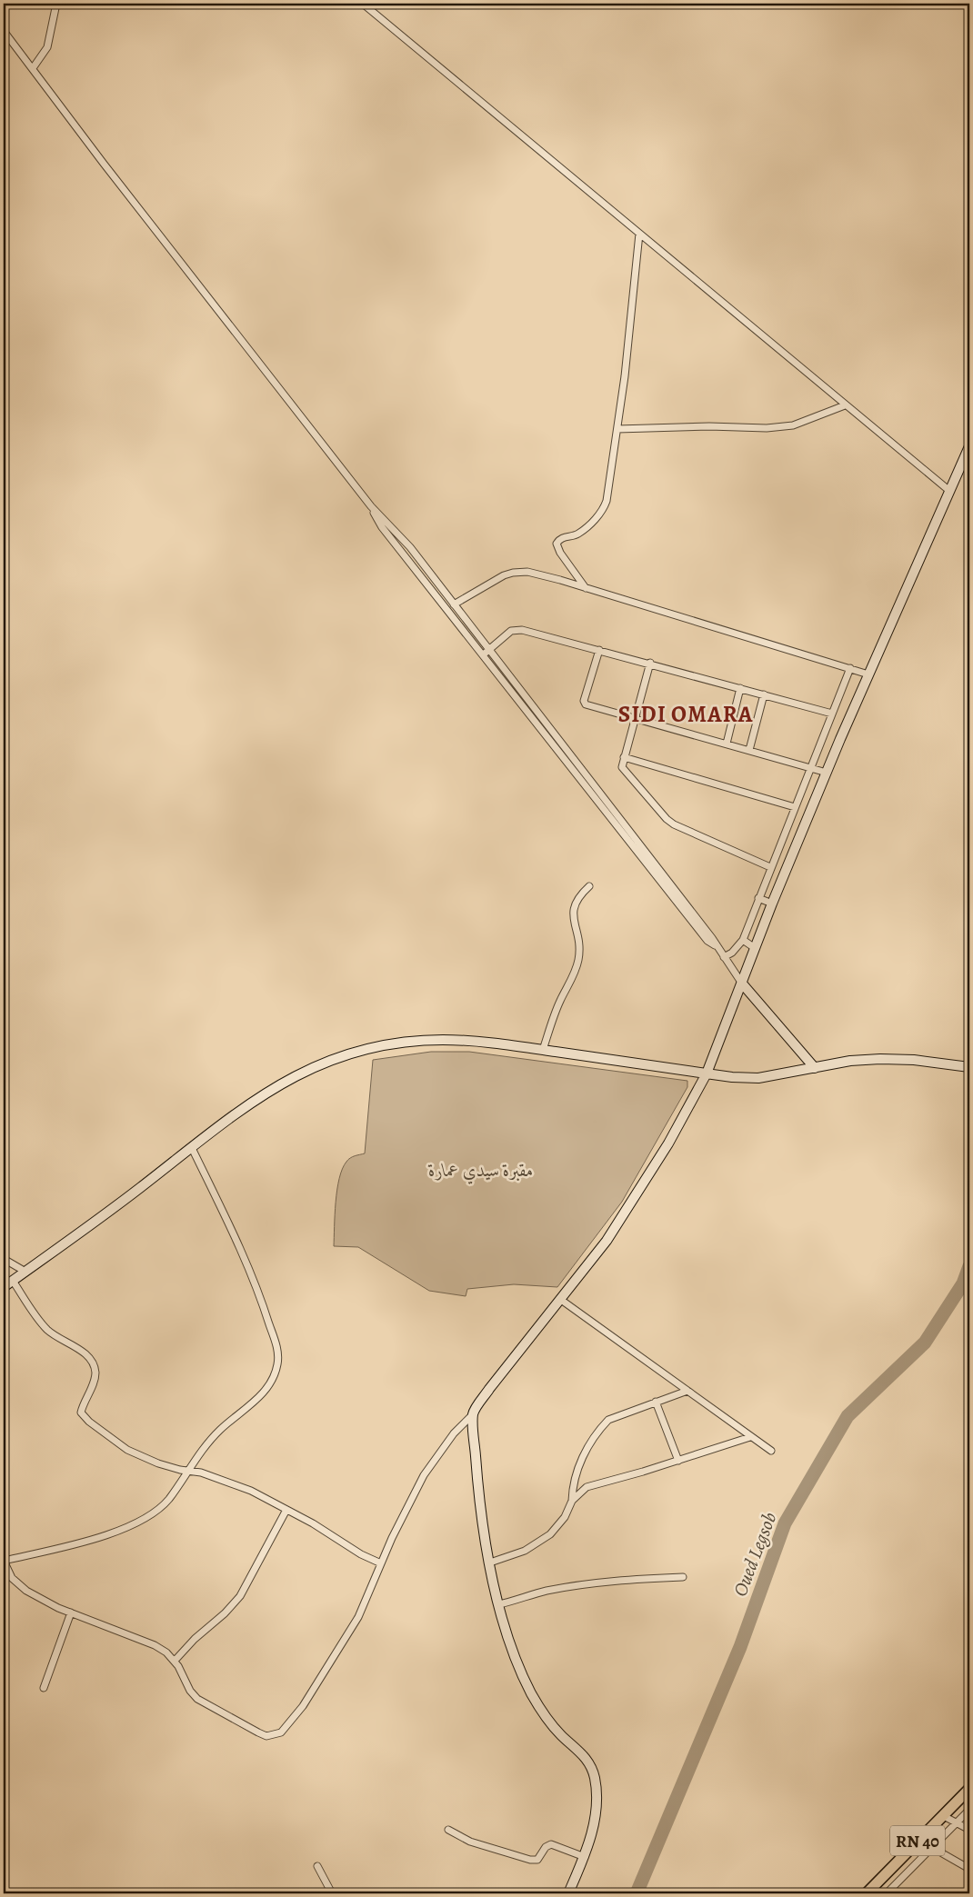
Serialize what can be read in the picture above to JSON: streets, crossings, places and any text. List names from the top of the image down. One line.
{"streets":{"main road":["RN 40"]},"districts":["SIDI OMARA"],"water":["Oued Legsob"],"parks":["مقبرة سيدي عمارة"]}
